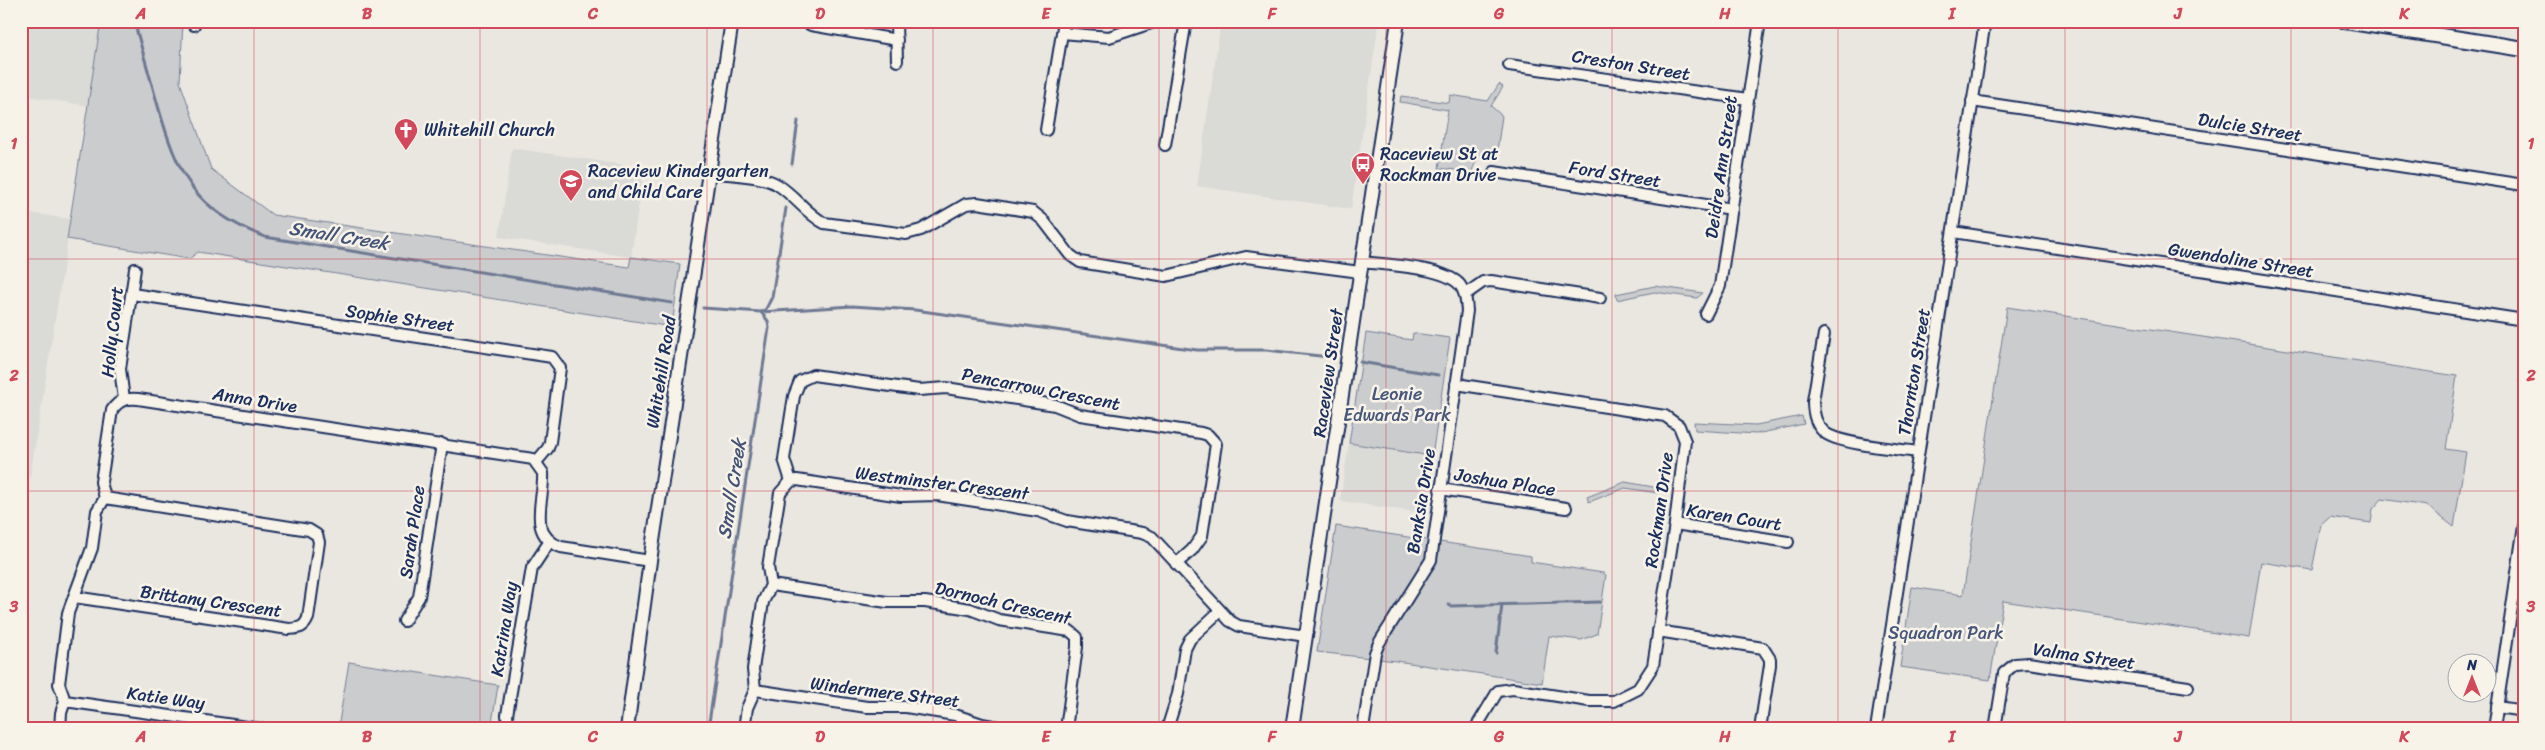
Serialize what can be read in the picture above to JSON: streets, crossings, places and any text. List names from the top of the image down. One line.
{"streets":{"street":["Creston Street","Dulcie Street","Deidre Ann Street","Ford Street","Gwendoline Street","Sophie Street","Holly Court","Whitehill Road","Thornton Street","Raceview Street","Pencarrow Crescent","Anna Drive","Joshua Place","Westminster Crescent","Banksia Drive","Rockman Drive","Karen Court","Sarah Place","Brittany Crescent","Dornoch Crescent","Katrina Way","Valma Street","Windermere Street","Katie Way"]},"crossings":[["Creston Street","Deidre Ann Street"],["Dulcie Street","Thornton Street"],["Deidre Ann Street","Ford Street"],["Gwendoline Street","Thornton Street"],["Sophie Street","Holly Court"],["Sophie Street","Anna Drive"],["Holly Court","Anna Drive"],["Raceview Street","Westminster Crescent"],["Pencarrow Crescent","Westminster Crescent"],["Anna Drive","Sarah Place"],["Joshua Place","Banksia Drive"],["Banksia Drive","Rockman Drive"],["Rockman Drive","Karen Court"]],"water":["Small Creek"],"parks":["Leonie Edwards Park","Squadron Park"],"places":{"church":["Whitehill Church"],"bus stop":["Raceview St at Rockman Drive"],"school or university":["Raceview Kindergarten and Child Care"]},"north":"top","grid":{"columns":["A","B","C","D","E","F","G","H","I","J","K"],"rows":["1","2","3"]}}
